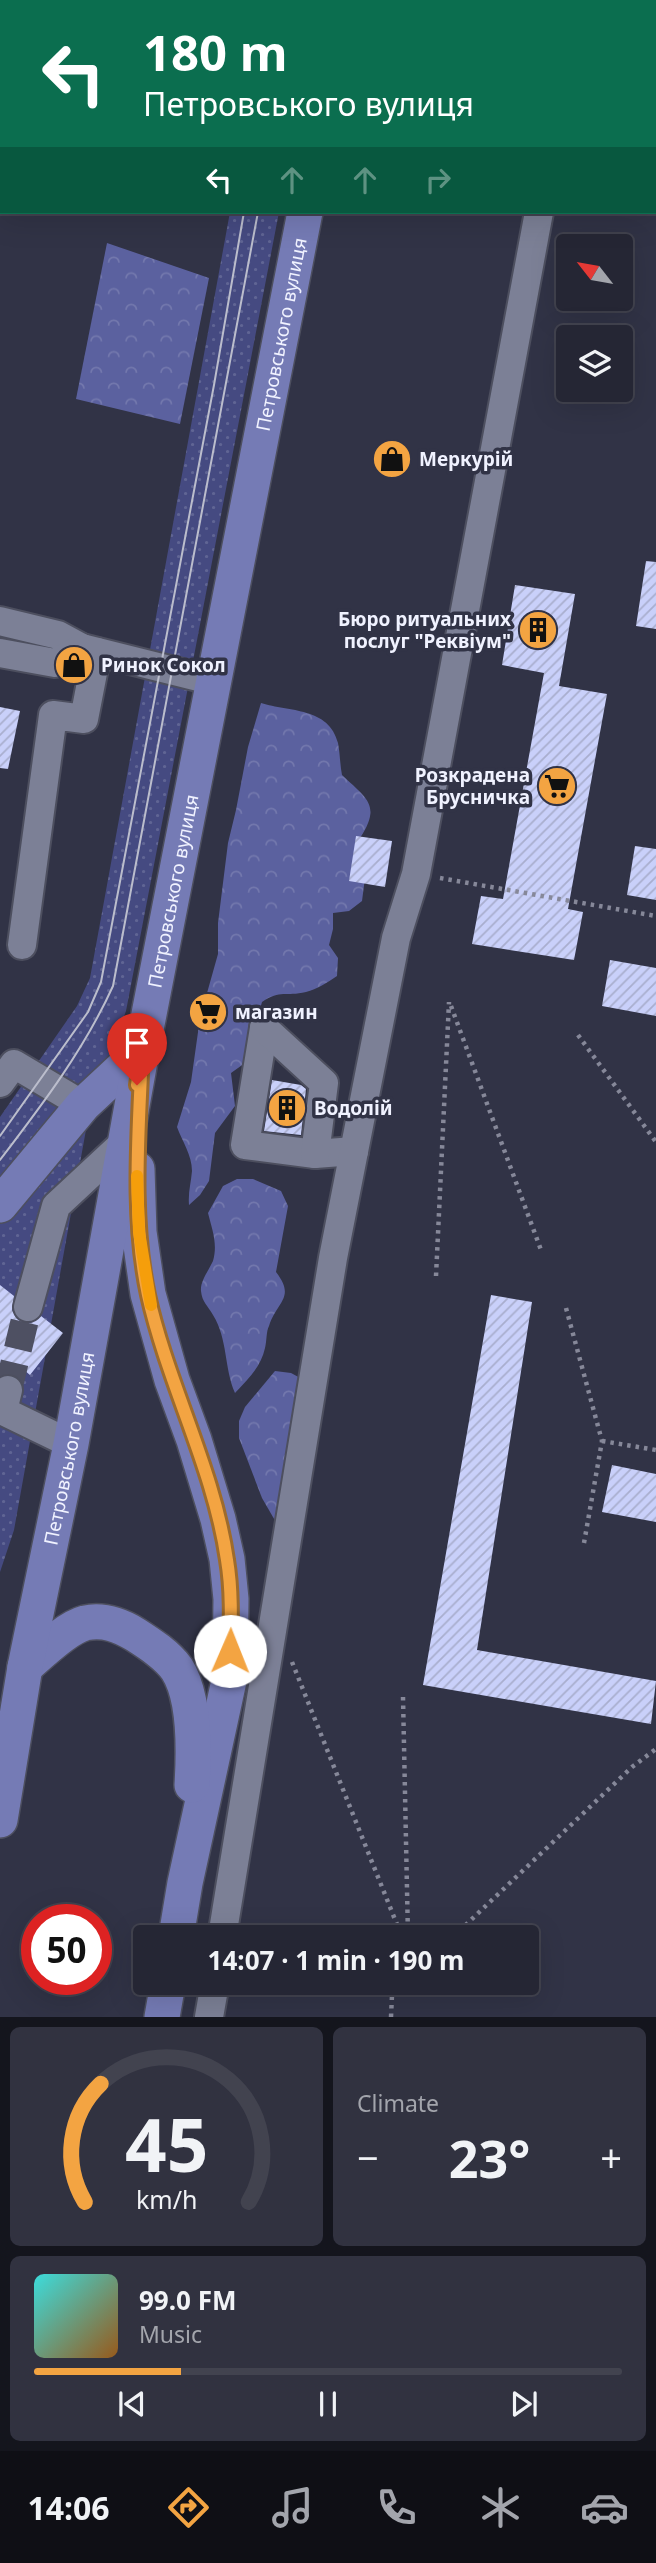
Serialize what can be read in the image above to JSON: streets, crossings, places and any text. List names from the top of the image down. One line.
{"streets":{"main road":["Петровського вулиця"]},"places":{"shop":["Меркурій","Ринок Сокол"],"building":["Бюро ритуальних послуг \"Реквіум\"","Водолій"],"supermarket":["Розкрадена Брусничка","магазин"]},"north":"top left","page":{"turn":["180 m","Петровського вулиця"],"limit":"50","trip":"14:07 · 1 min · 190 m","tile":"Climate","heat":["−","23°","+"],"song":["99.0 FM","Music"],"tabs":"14:06","gauge":["45","km/h"]}}
